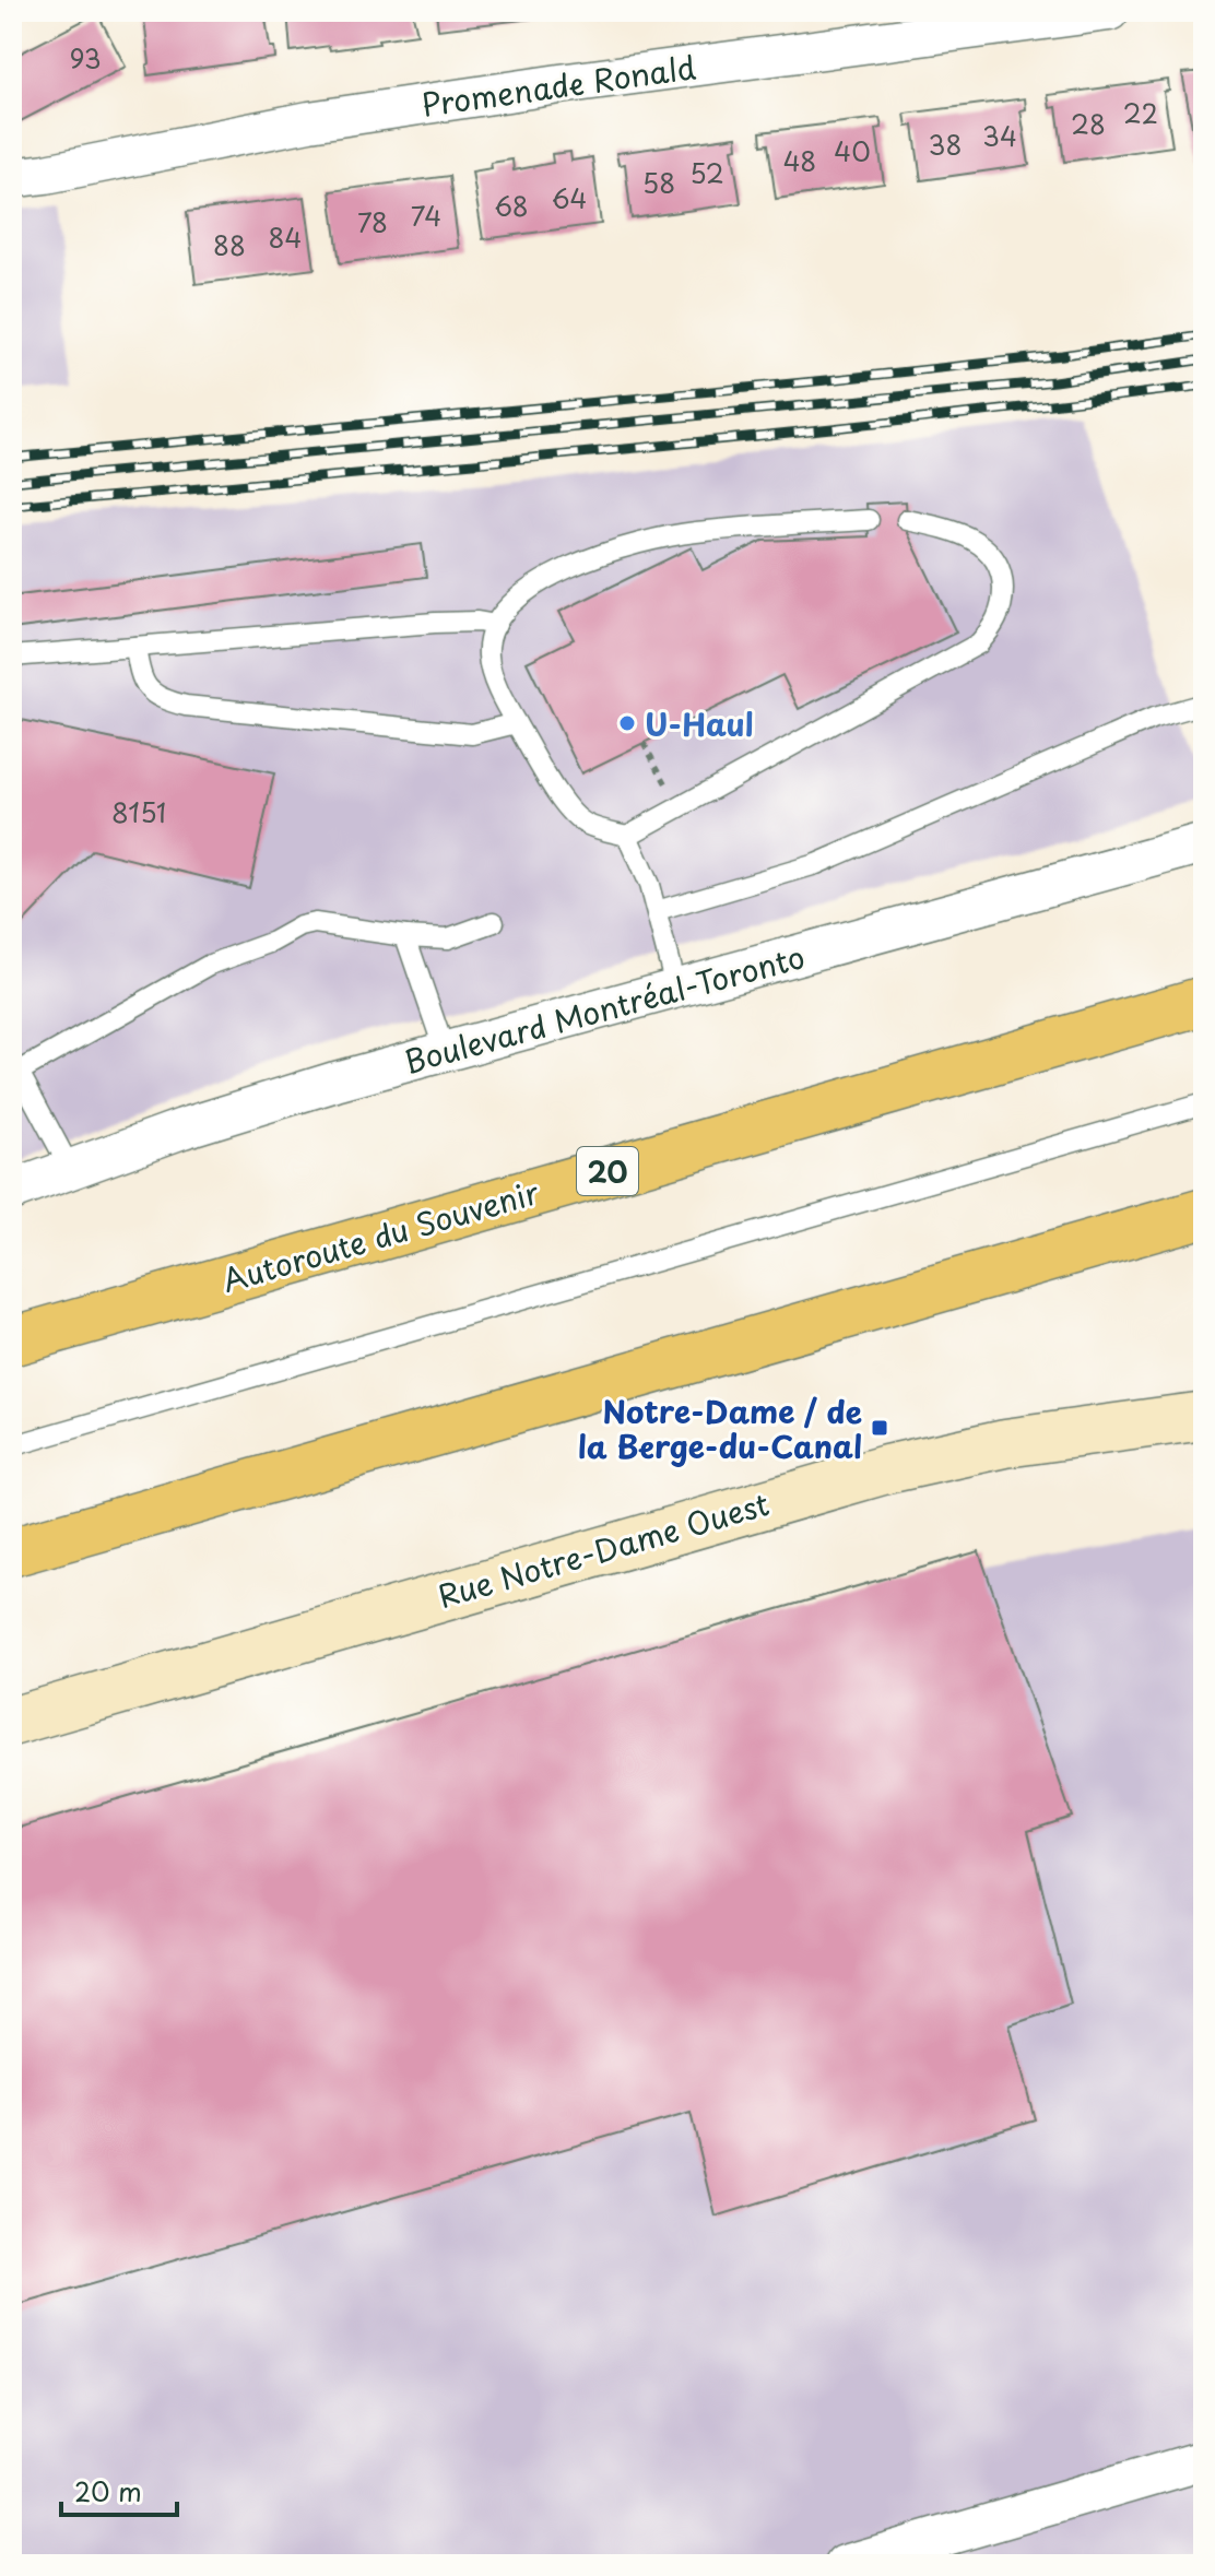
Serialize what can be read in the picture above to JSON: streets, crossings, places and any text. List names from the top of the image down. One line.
{"streets":{"highway":["20","Autoroute du Souvenir"],"main road":["Rue Notre-Dame Ouest"],"street":["Promenade Ronald","Boulevard Montréal-Toronto"]},"places":{"other":["U-Haul"],"transit":["Notre-Dame / de la Berge-du-Canal"]},"house_numbers":["93","22","28","34","38","40","48","52","58","64","68","74","78","84","88","8151"],"scale_bar":"20 m"}
